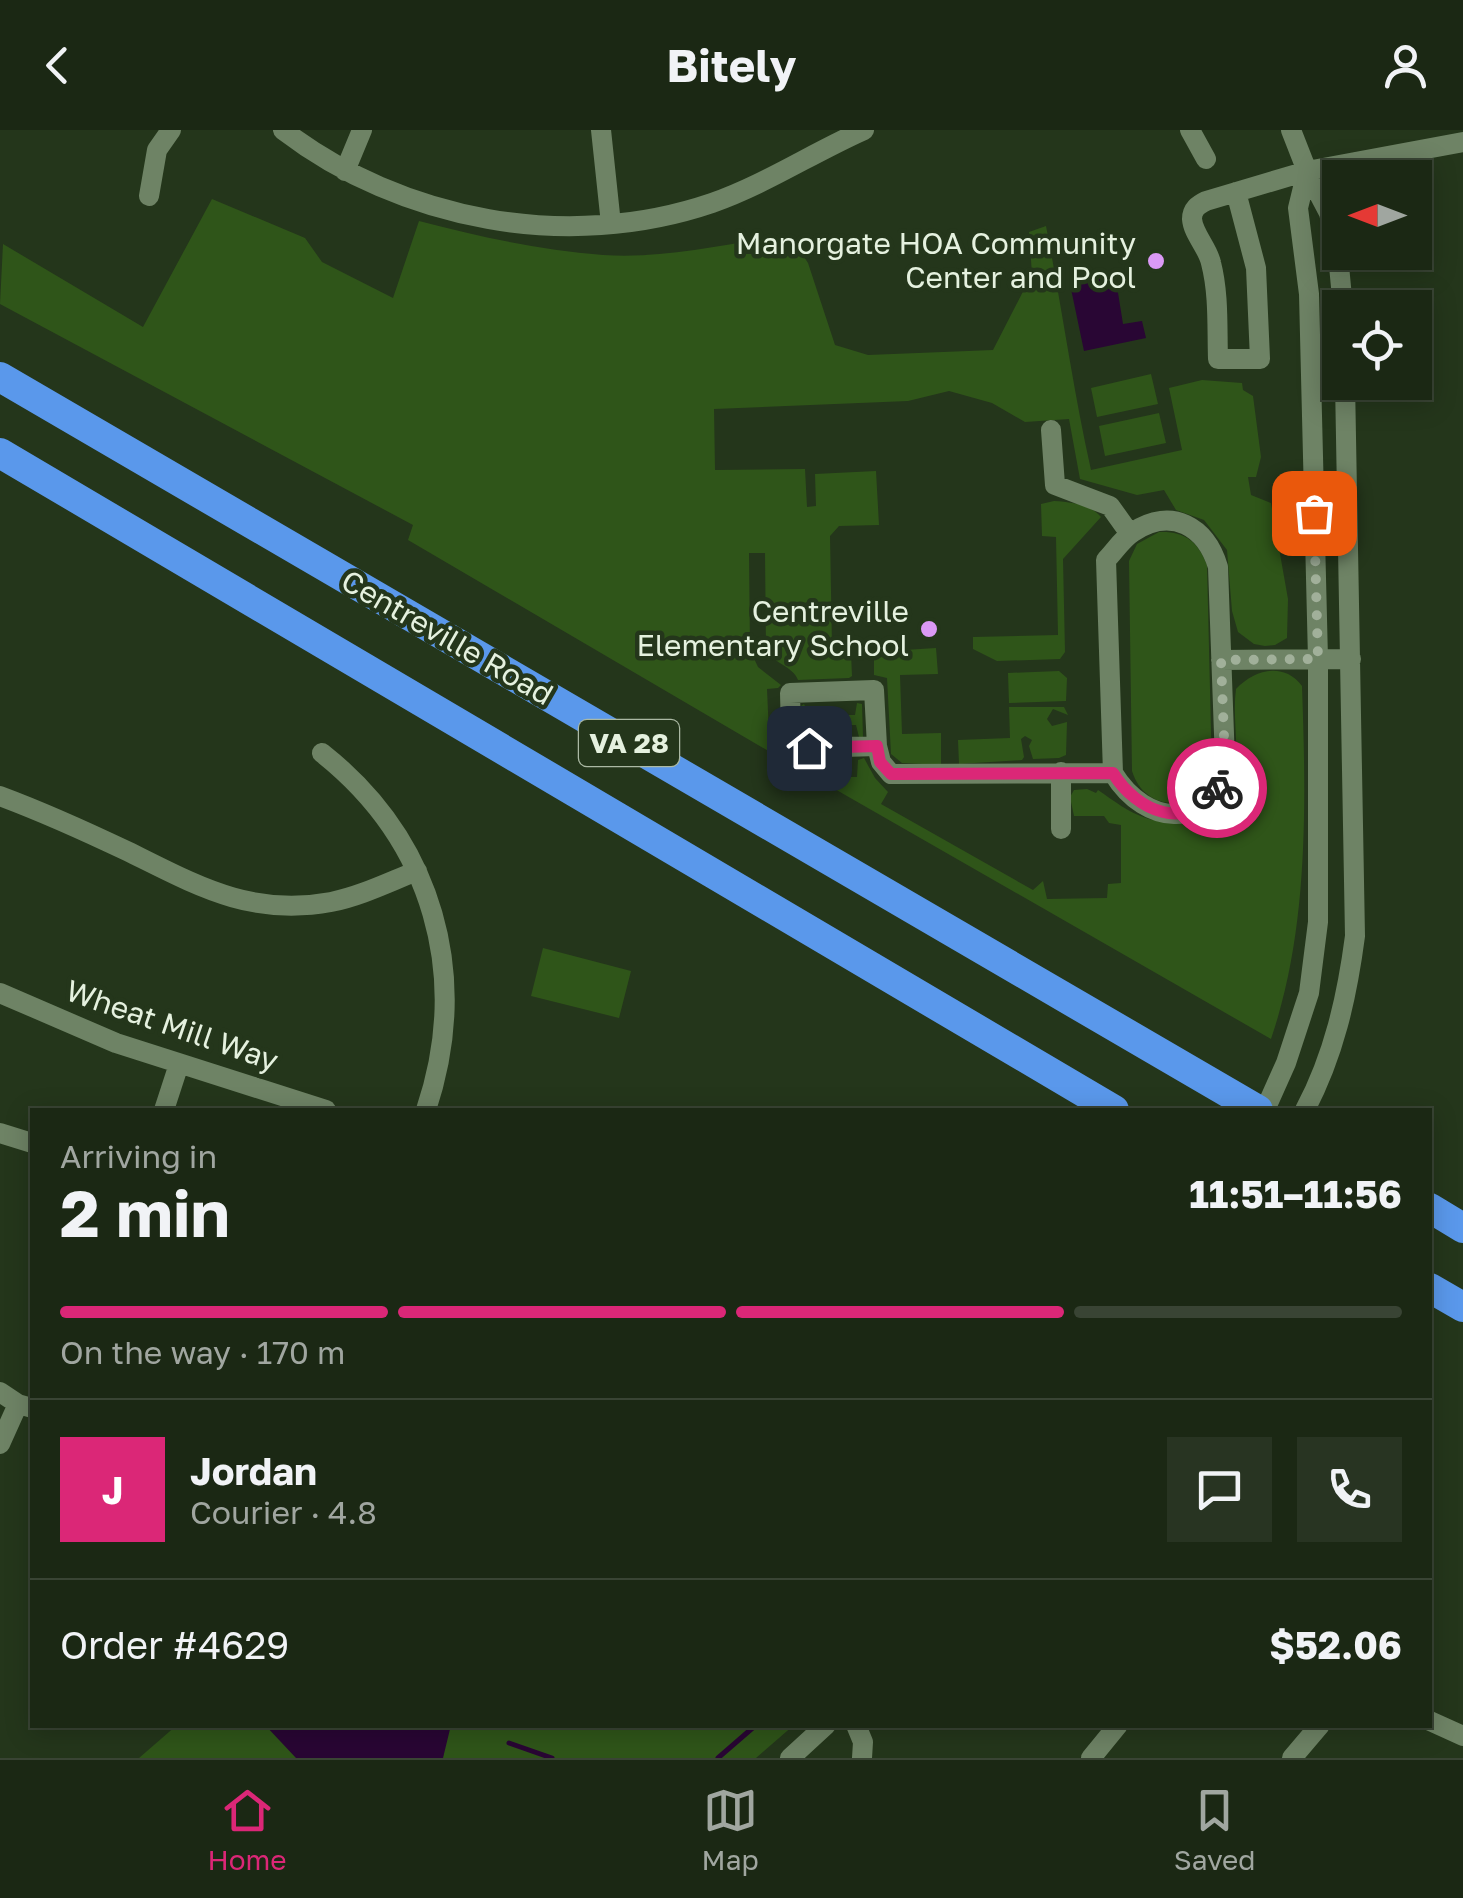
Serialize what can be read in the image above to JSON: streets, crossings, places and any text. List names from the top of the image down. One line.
{"streets":{"highway":["Centreville Road","VA 28"],"street":["Wheat Mill Way"]},"places":["Manorgate HOA Community Center and Pool","Centreville Elementary School"],"north":"left","page":{"header":"Bitely","heading":["2 min","Arriving in","11:51–11:56"],"panel":["Jordan","Courier · 4.8","Order #4629","$52.06"],"bar":"On the way · 170 m","round":"J","tabs":["Home","Map","Saved"]}}
